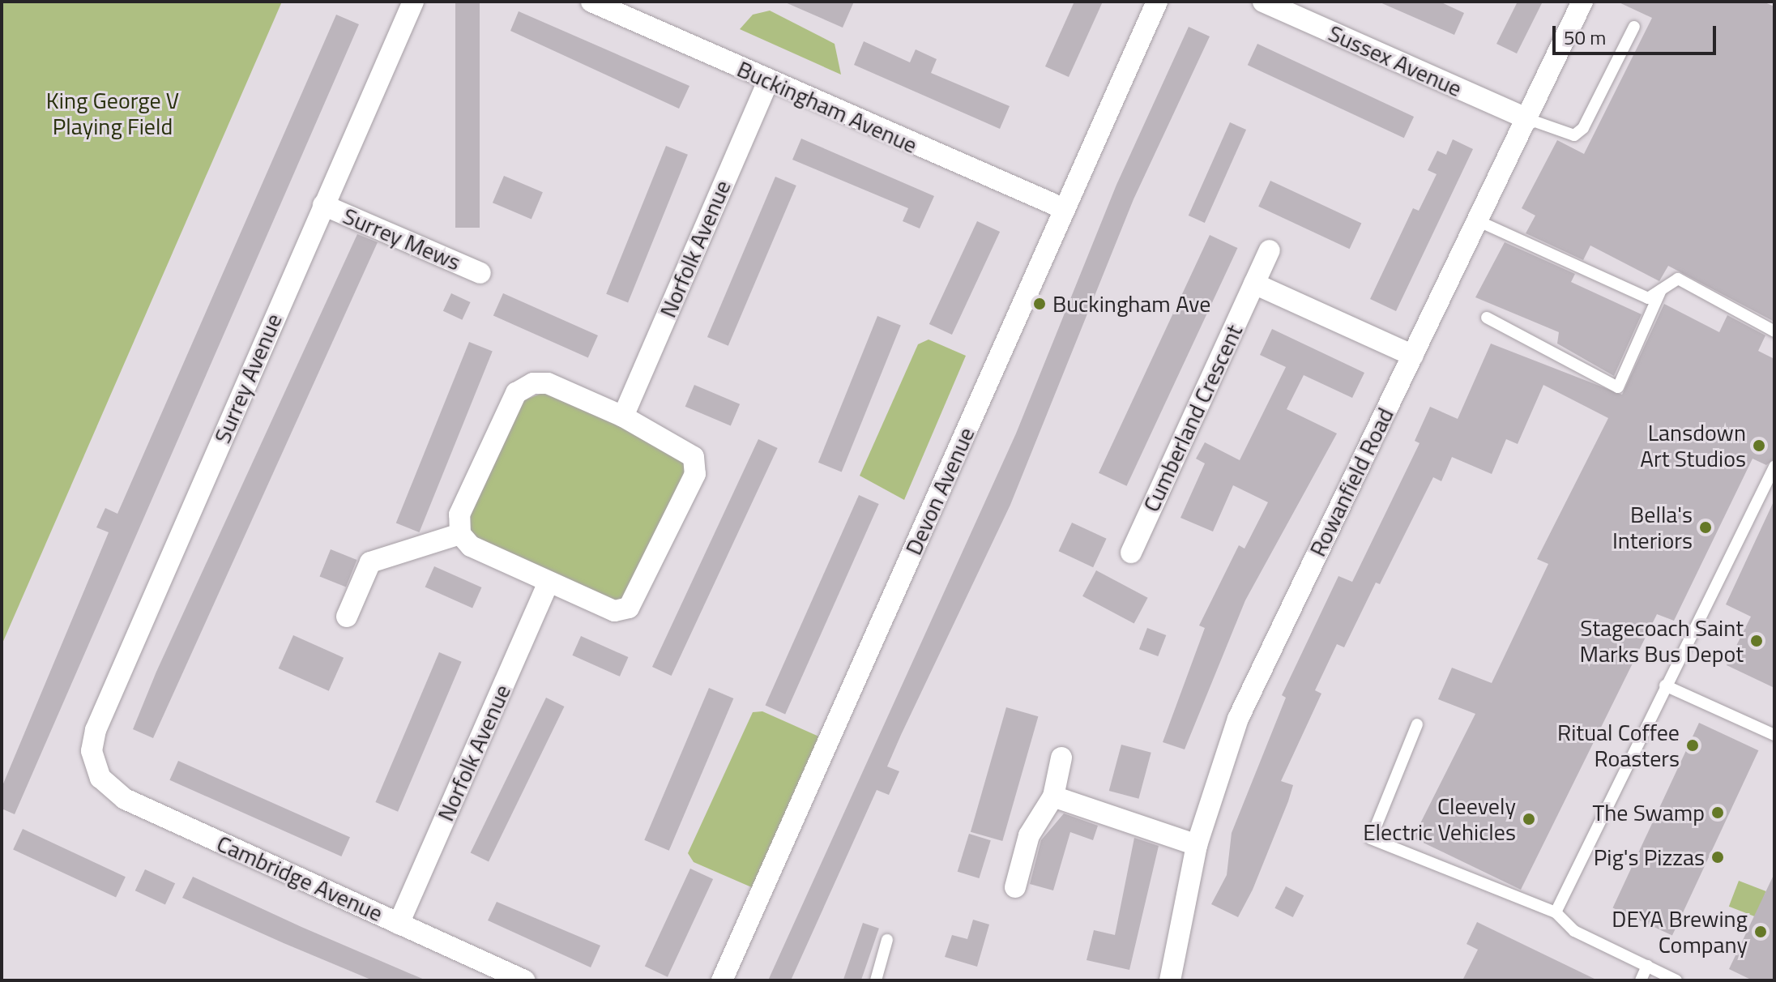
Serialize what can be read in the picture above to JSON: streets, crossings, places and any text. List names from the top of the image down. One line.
{"streets":{"street":["Sussex Avenue","Buckingham Avenue","Surrey Mews","Norfolk Avenue","Surrey Avenue","Cumberland Crescent","Rowanfield Road","Devon Avenue","Cambridge Avenue"]},"crossings":[["Sussex Avenue","Rowanfield Road"],["Buckingham Avenue","Norfolk Avenue"],["Buckingham Avenue","Devon Avenue"],["Surrey Mews","Surrey Avenue"],["Norfolk Avenue","Cambridge Avenue"],["Surrey Avenue","Cambridge Avenue"]],"parks":["King George V Playing Field"],"places":["Buckingham Ave","Lansdown Art Studios","Bella's Interiors","Stagecoach Saint Marks Bus Depot","Ritual Coffee Roasters","The Swamp","Cleevely Electric Vehicles","Pig's Pizzas","DEYA Brewing Company"],"scale_bar":"50 m"}
